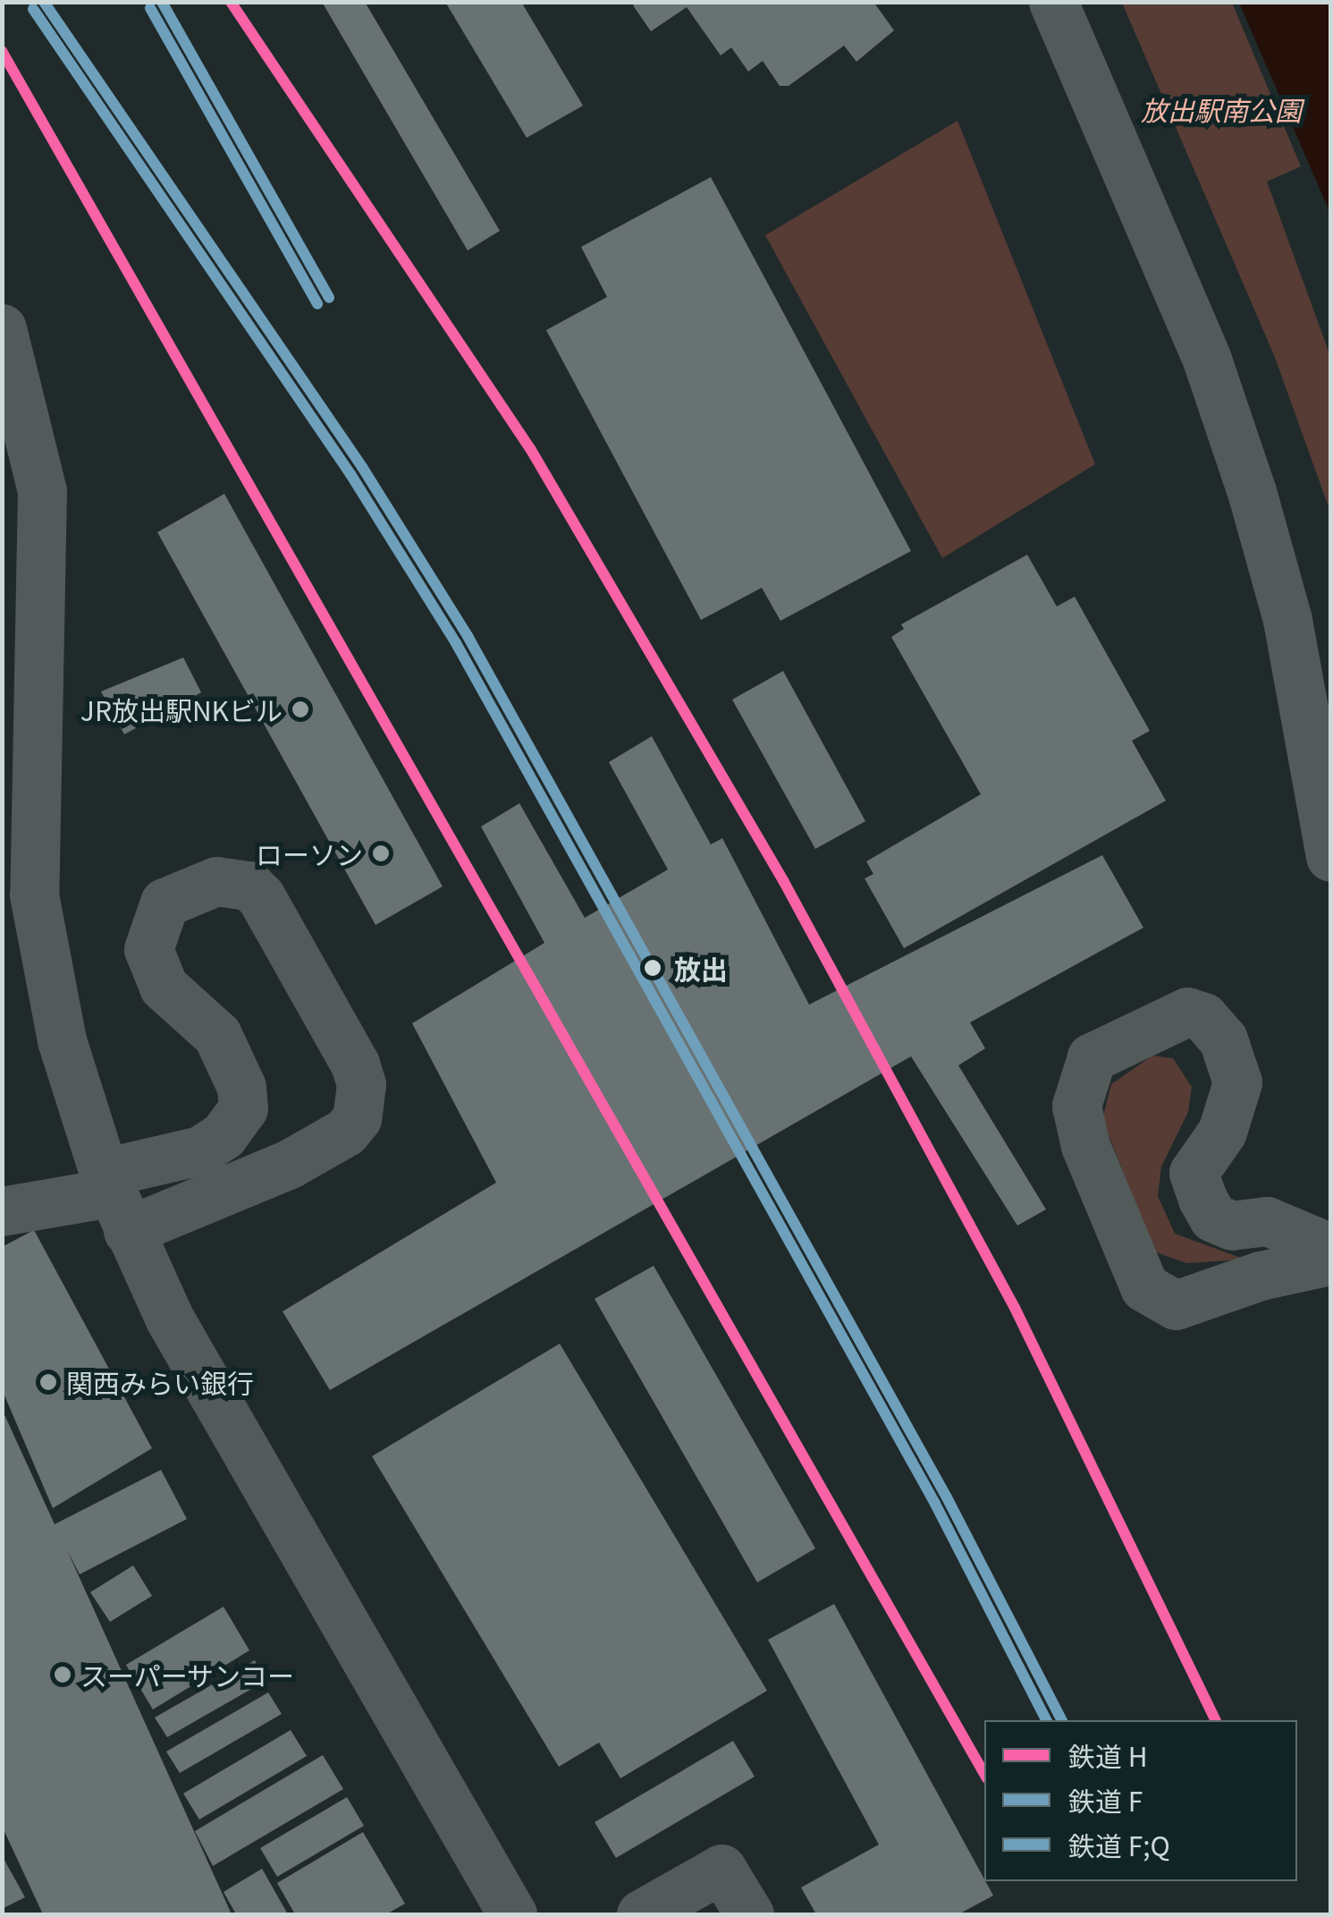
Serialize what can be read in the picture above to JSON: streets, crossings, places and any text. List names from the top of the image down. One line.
{"parks":["放出駅南公園"],"places":["JR放出駅NKビル","ローソン","放出","関西みらい銀行","スーパーサンコー"],"lines":["rail line H","rail line F","rail line F;Q"],"legend":["鉄道 H","鉄道 F","鉄道 F;Q"]}
